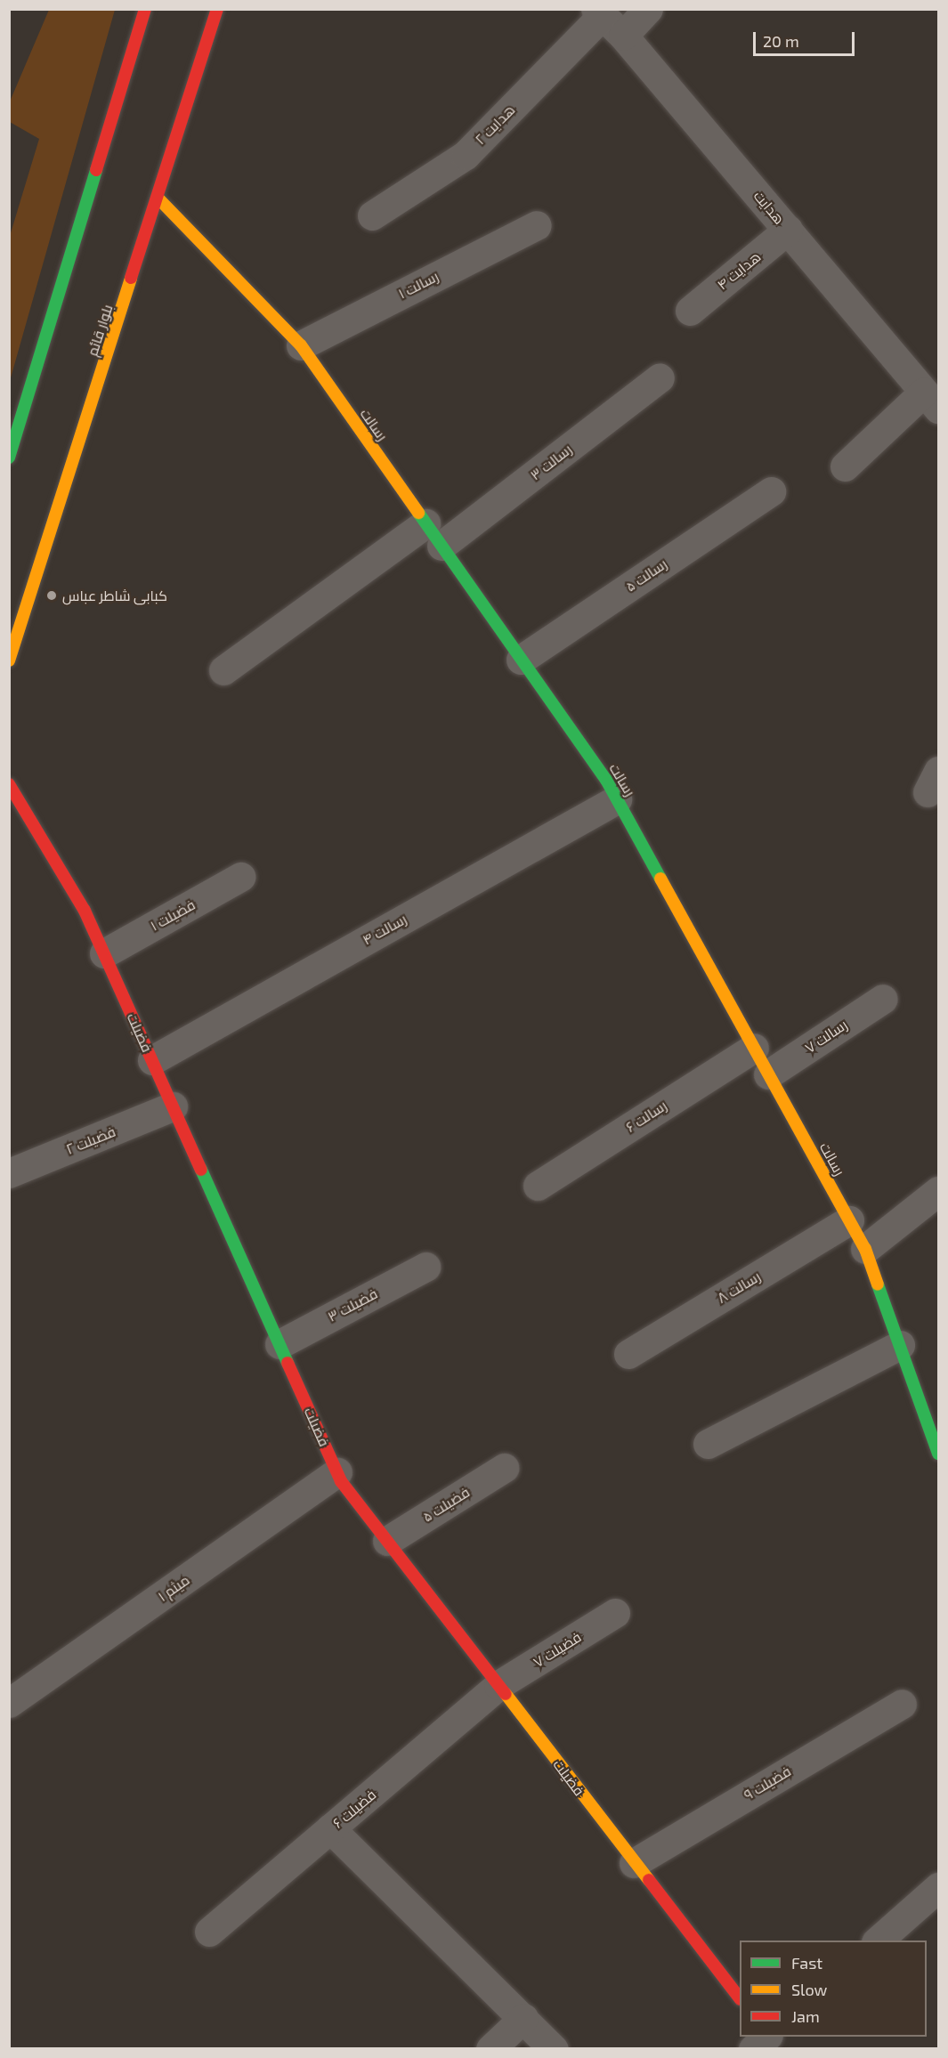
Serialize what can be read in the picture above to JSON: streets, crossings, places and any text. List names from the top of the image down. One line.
{"streets":{"street":["هدایت ۲","هدایت","هدایت ۴","رسالت ۱","بلوار قائم","رسالت","رسالت ۳","رسالت ۵","فضیلت ۱","رسالت ۴","فضیلت","رسالت ۷","رسالت ۶","فضیلت ۲","رسالت ۸","فضیلت ۳","فضیلت ۵","میثم ۱","فضیلت ۷","فضیلت ۹","فضیلت ۶"]},"crossings":[["هدایت ۲","هدایت"],["هدایت","هدایت ۴"],["رسالت ۱","رسالت"],["بلوار قائم","رسالت"],["رسالت","رسالت ۳"],["رسالت","رسالت ۵"],["رسالت","رسالت ۴"],["رسالت","رسالت ۷"],["رسالت","رسالت ۶"],["رسالت","رسالت ۸"],["فضیلت ۱","فضیلت"],["رسالت ۴","فضیلت"],["فضیلت","فضیلت ۲"],["فضیلت","فضیلت ۳"],["فضیلت","فضیلت ۵"],["فضیلت","میثم ۱"],["فضیلت","فضیلت ۷"],["فضیلت","فضیلت ۹"],["فضیلت","فضیلت ۶"],["فضیلت ۷","فضیلت ۶"]],"places":["کبابی شاطر عباس"],"legend":["Fast","Slow","Jam"],"scale_bar":"20 m"}
